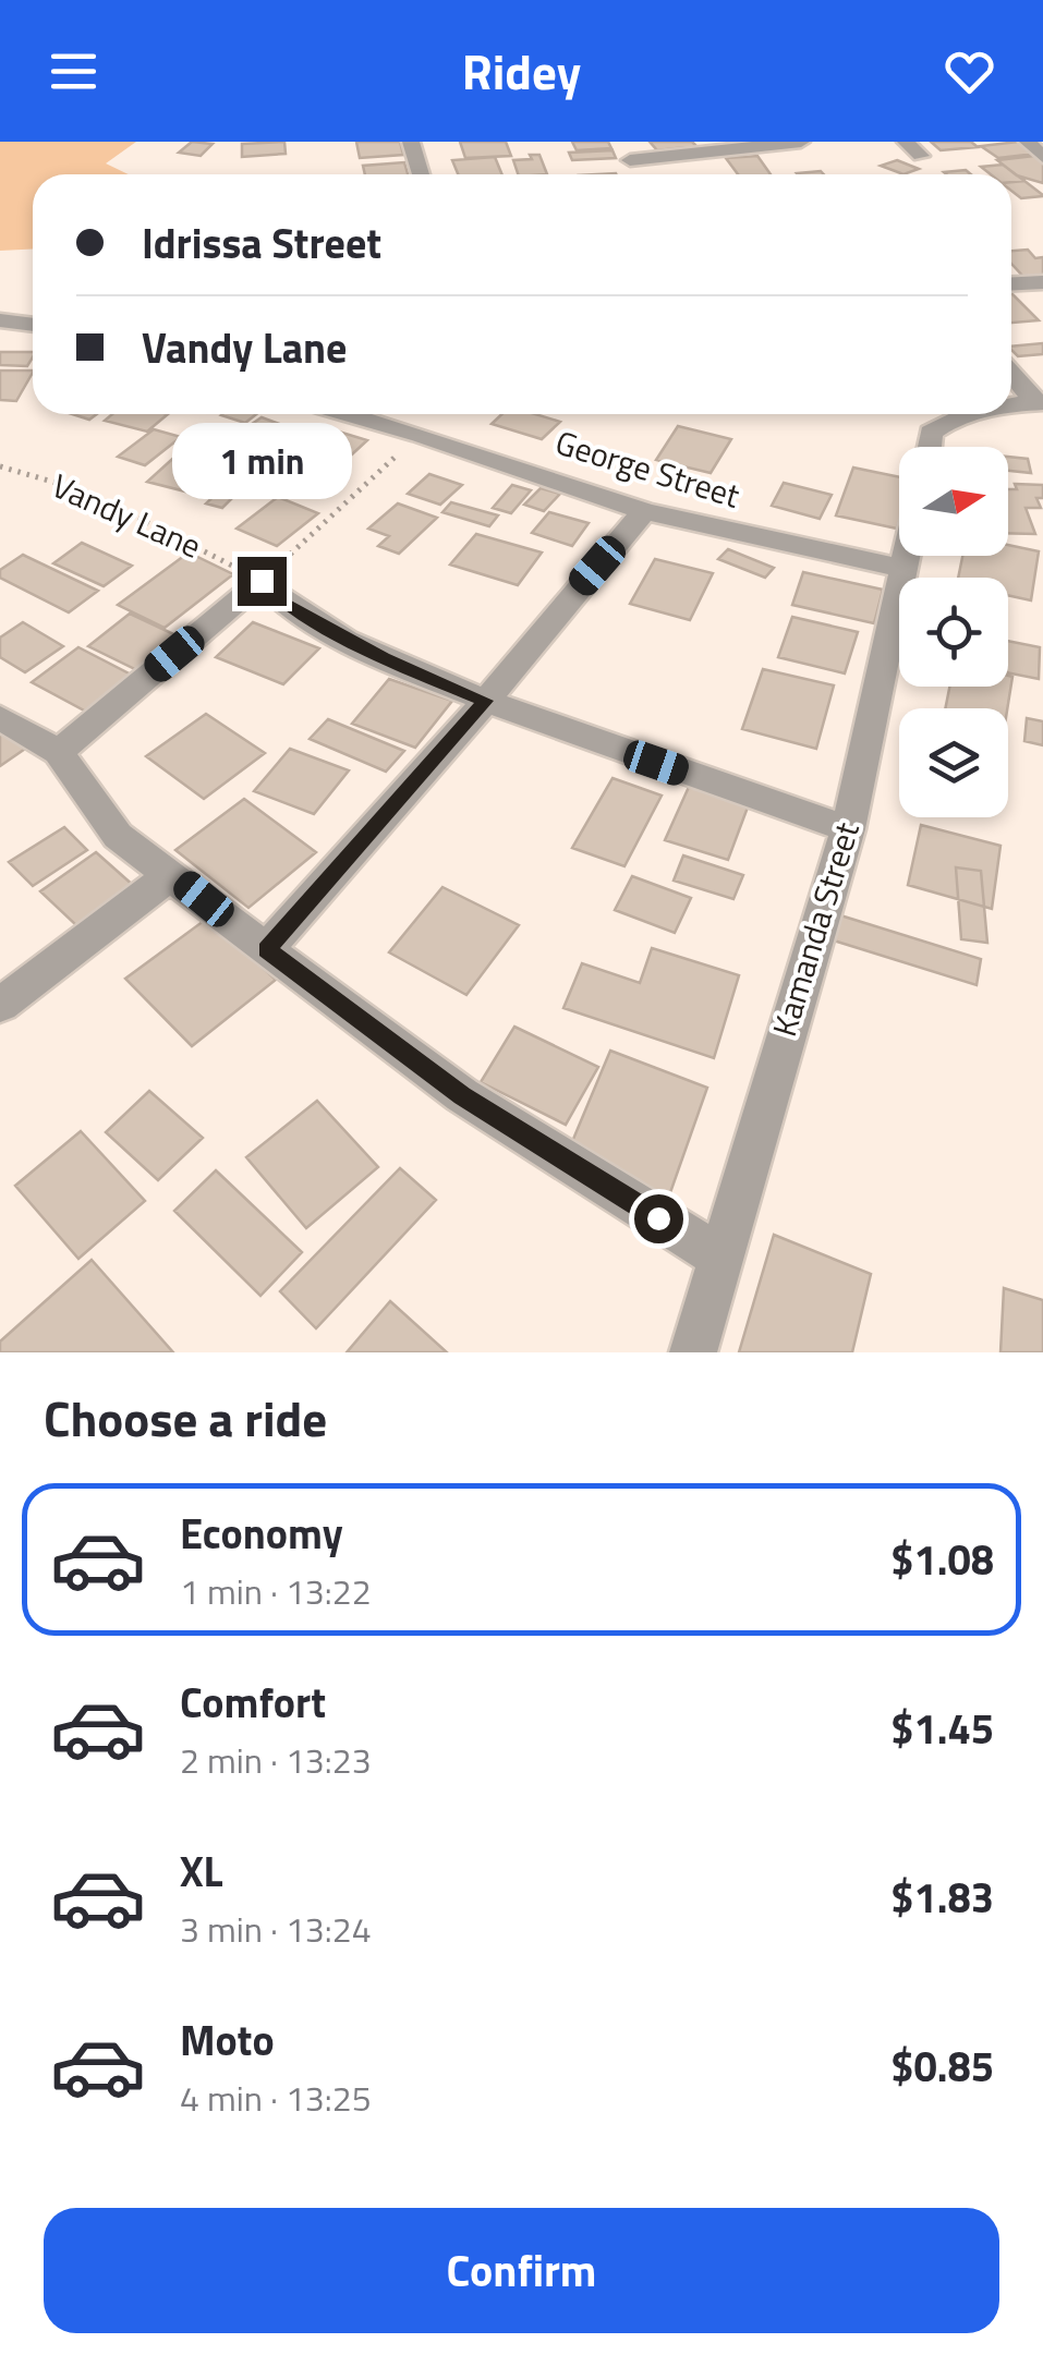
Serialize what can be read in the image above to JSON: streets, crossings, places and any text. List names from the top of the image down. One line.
{"streets":{"street":["George Street","Kamanda Street"],"path":["Vandy Lane"]},"crossings":[["George Street","Kamanda Street"]],"north":"right","page":{"header":"Ridey","banner":["Idrissa Street","Vandy Lane"],"bubble":"1 min","heading":"Choose a ride","list":[{"name":"Economy","note":"1 min · 13:22","value":"$1.08"},{"name":"Comfort","note":"2 min · 13:23","value":"$1.45"},{"name":"XL","note":"3 min · 13:24","value":"$1.83"},{"name":"Moto","note":"4 min · 13:25","value":"$0.85"}],"buttons":"Confirm"}}
